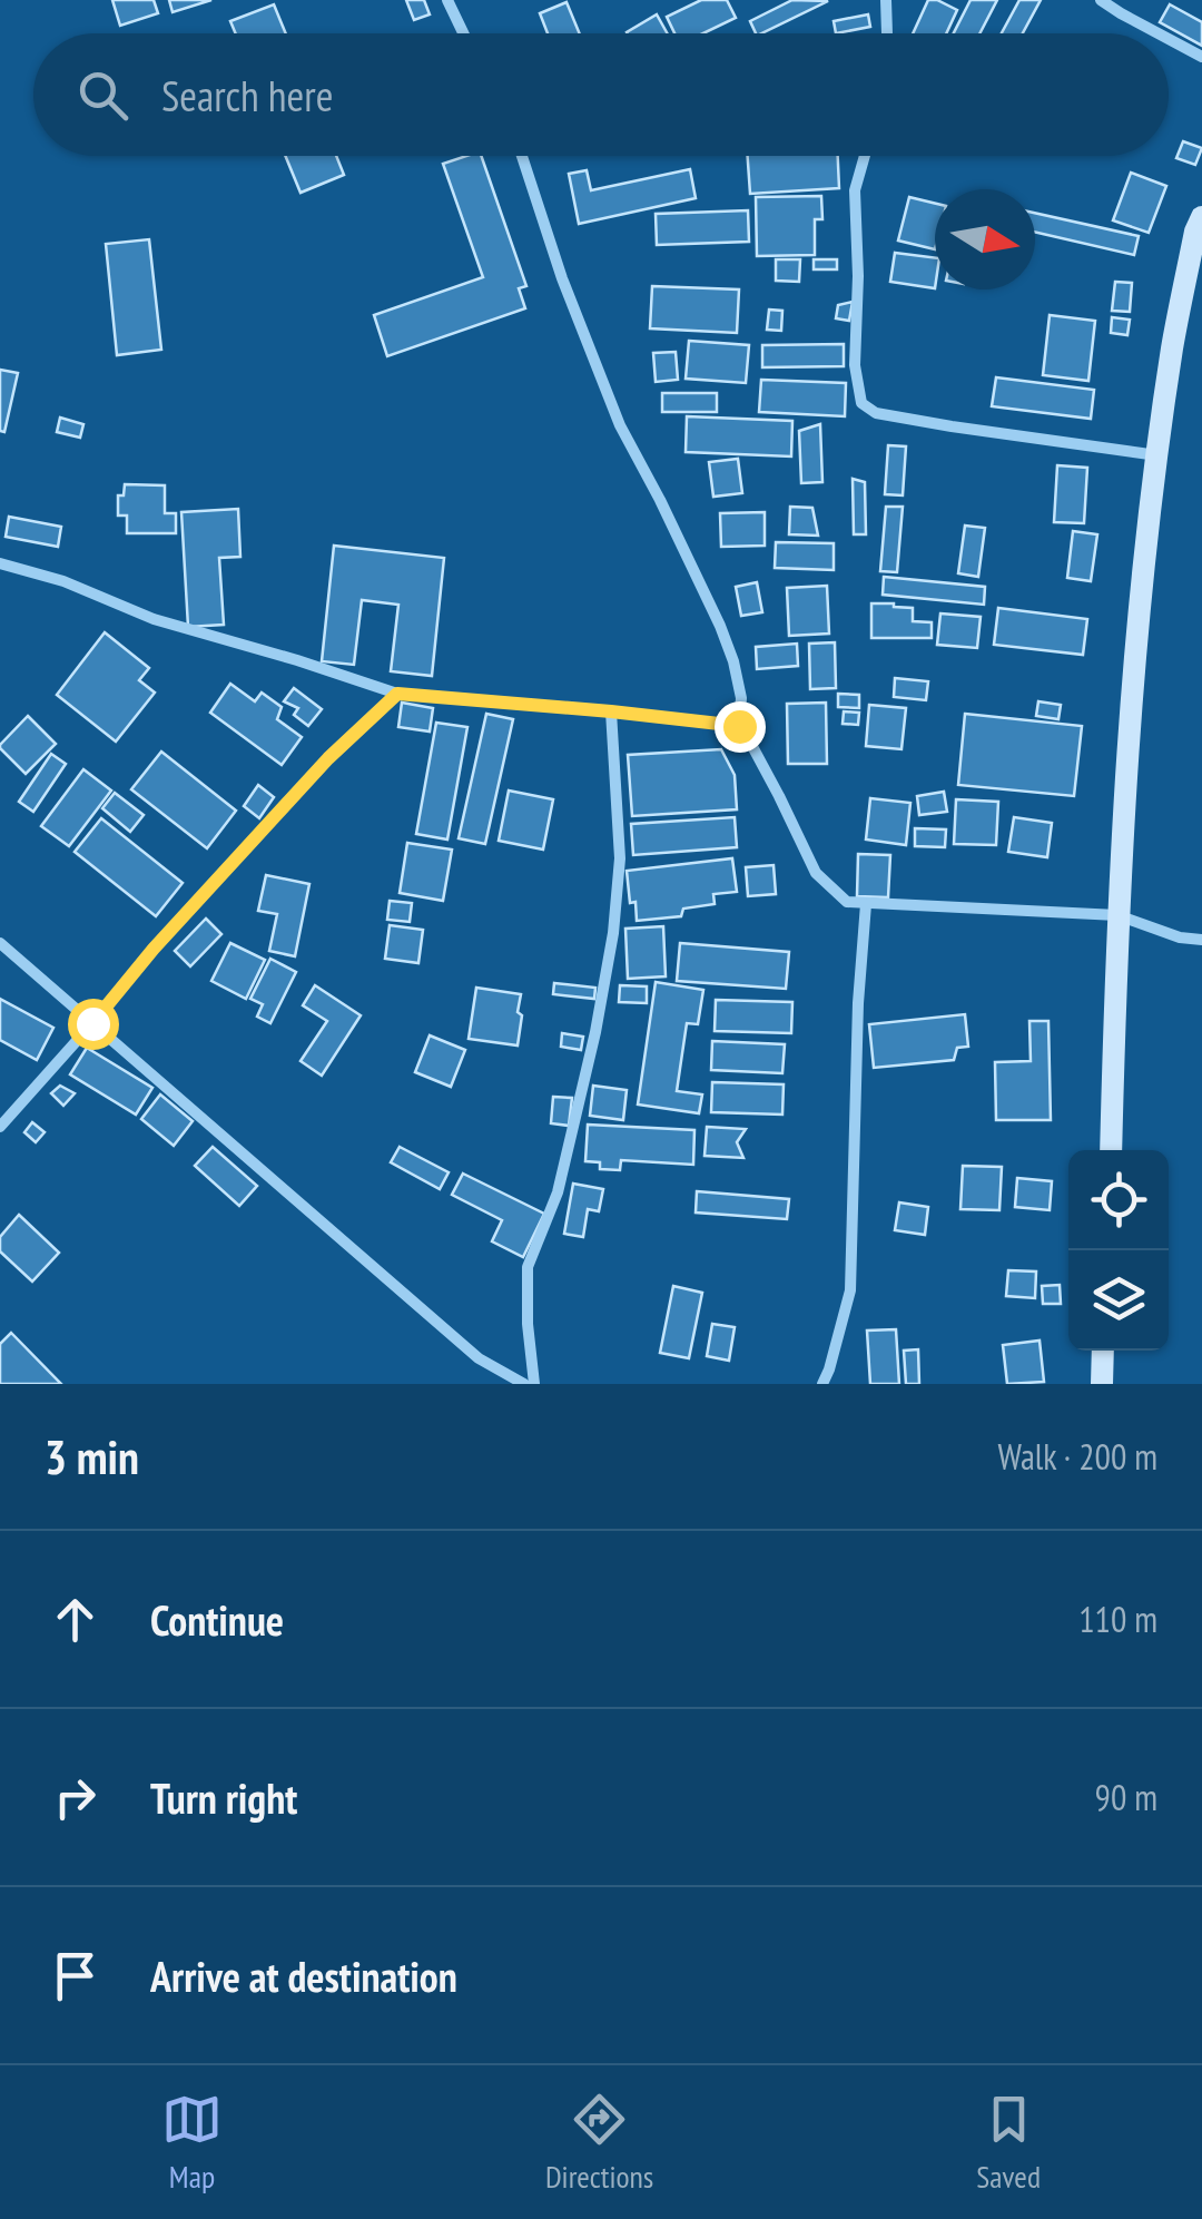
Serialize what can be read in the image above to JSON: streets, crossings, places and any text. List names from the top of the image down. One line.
{"north":"right","page":{"search":"Search here","heading":["3 min","Walk · 200 m"],"list":[["Continue","110 m"],["Turn right","90 m"],"Arrive at destination"],"nav":["Map","Directions","Saved"]}}
